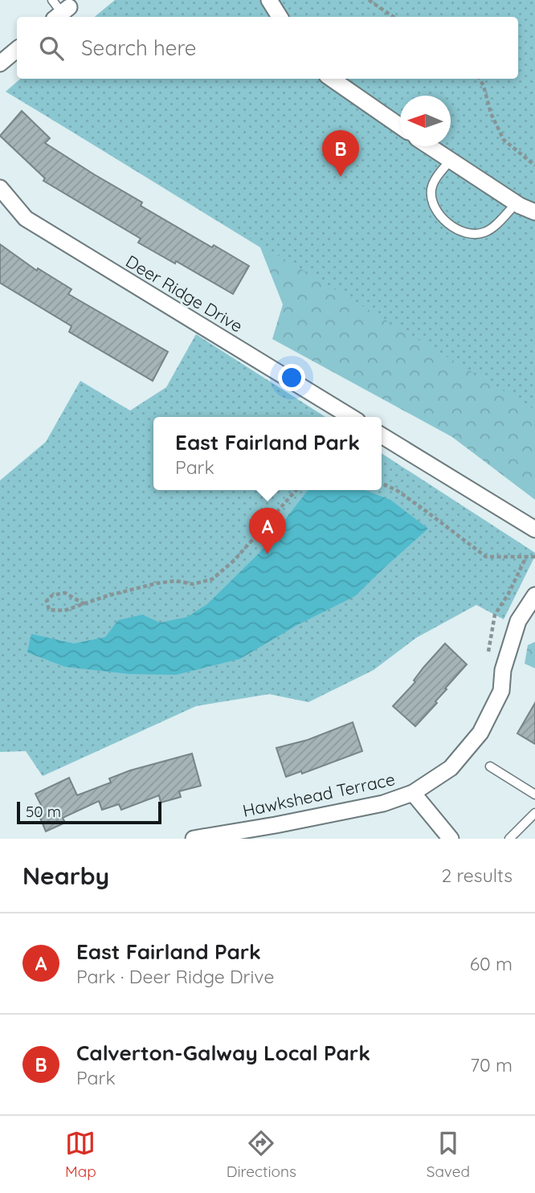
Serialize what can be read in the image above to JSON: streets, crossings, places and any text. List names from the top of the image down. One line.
{"streets":{"street":["Deer Ridge Drive","Hawkshead Terrace"]},"scale_bar":"50 m","north":"left","page":{"search":"Search here","pins":["B","A"],"popup":["East Fairland Park","Park"],"scale":"50 m","heading":["Nearby","2 results"],"list":[{"mark":"A","name":"East Fairland Park","note":"Park · Deer Ridge Drive","value":"60 m"},{"mark":"B","name":"Calverton-Galway Local Park","note":"Park","value":"70 m"}],"nav":["Map","Directions","Saved"]}}
